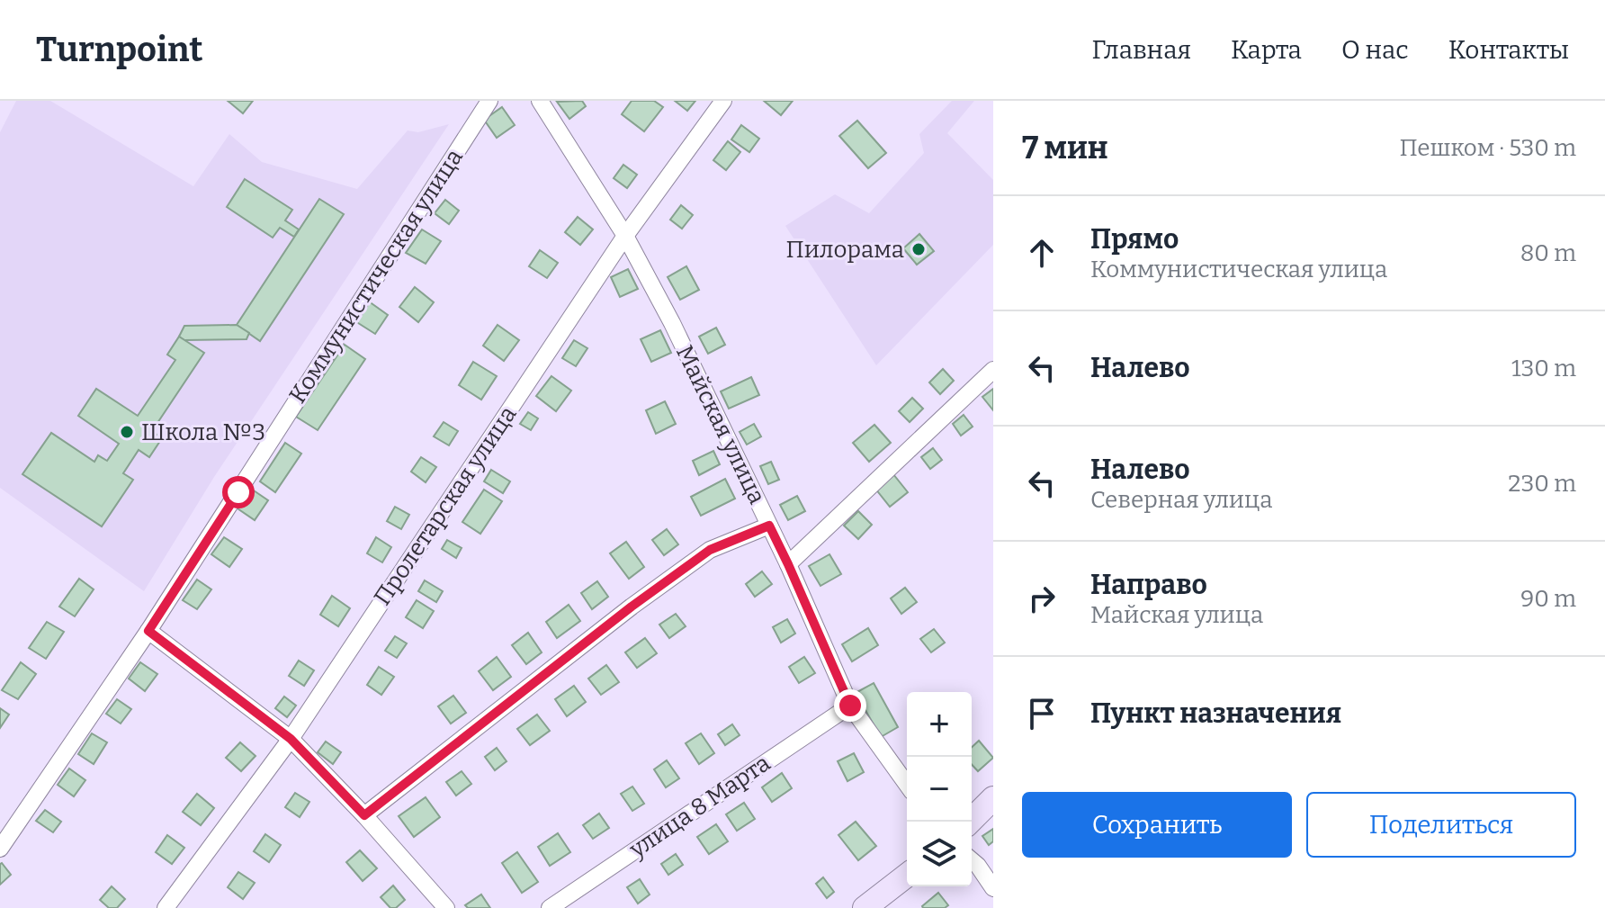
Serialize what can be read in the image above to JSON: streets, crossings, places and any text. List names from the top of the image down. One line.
{"streets":{"street":["Коммунистическая улица","Майская улица","Пролетарская улица","улица 8 Марта"]},"crossings":[["Майская улица","Пролетарская улица"],["Майская улица","улица 8 Марта"]],"places":["Пилорама","Школа №3"],"page":{"header":"Turnpoint","nav":["Главная","Карта","О нас","Контакты"],"heading":["7 мин","Пешком · 530 m"],"list":[["Прямо","Коммунистическая улица","80 m"],["Налево","130 m"],["Налево","Северная улица","230 m"],["Направо","Майская улица","90 m"],"Пункт назначения"],"map_buttons":["+","−"],"buttons":["Сохранить","Поделиться"]}}
